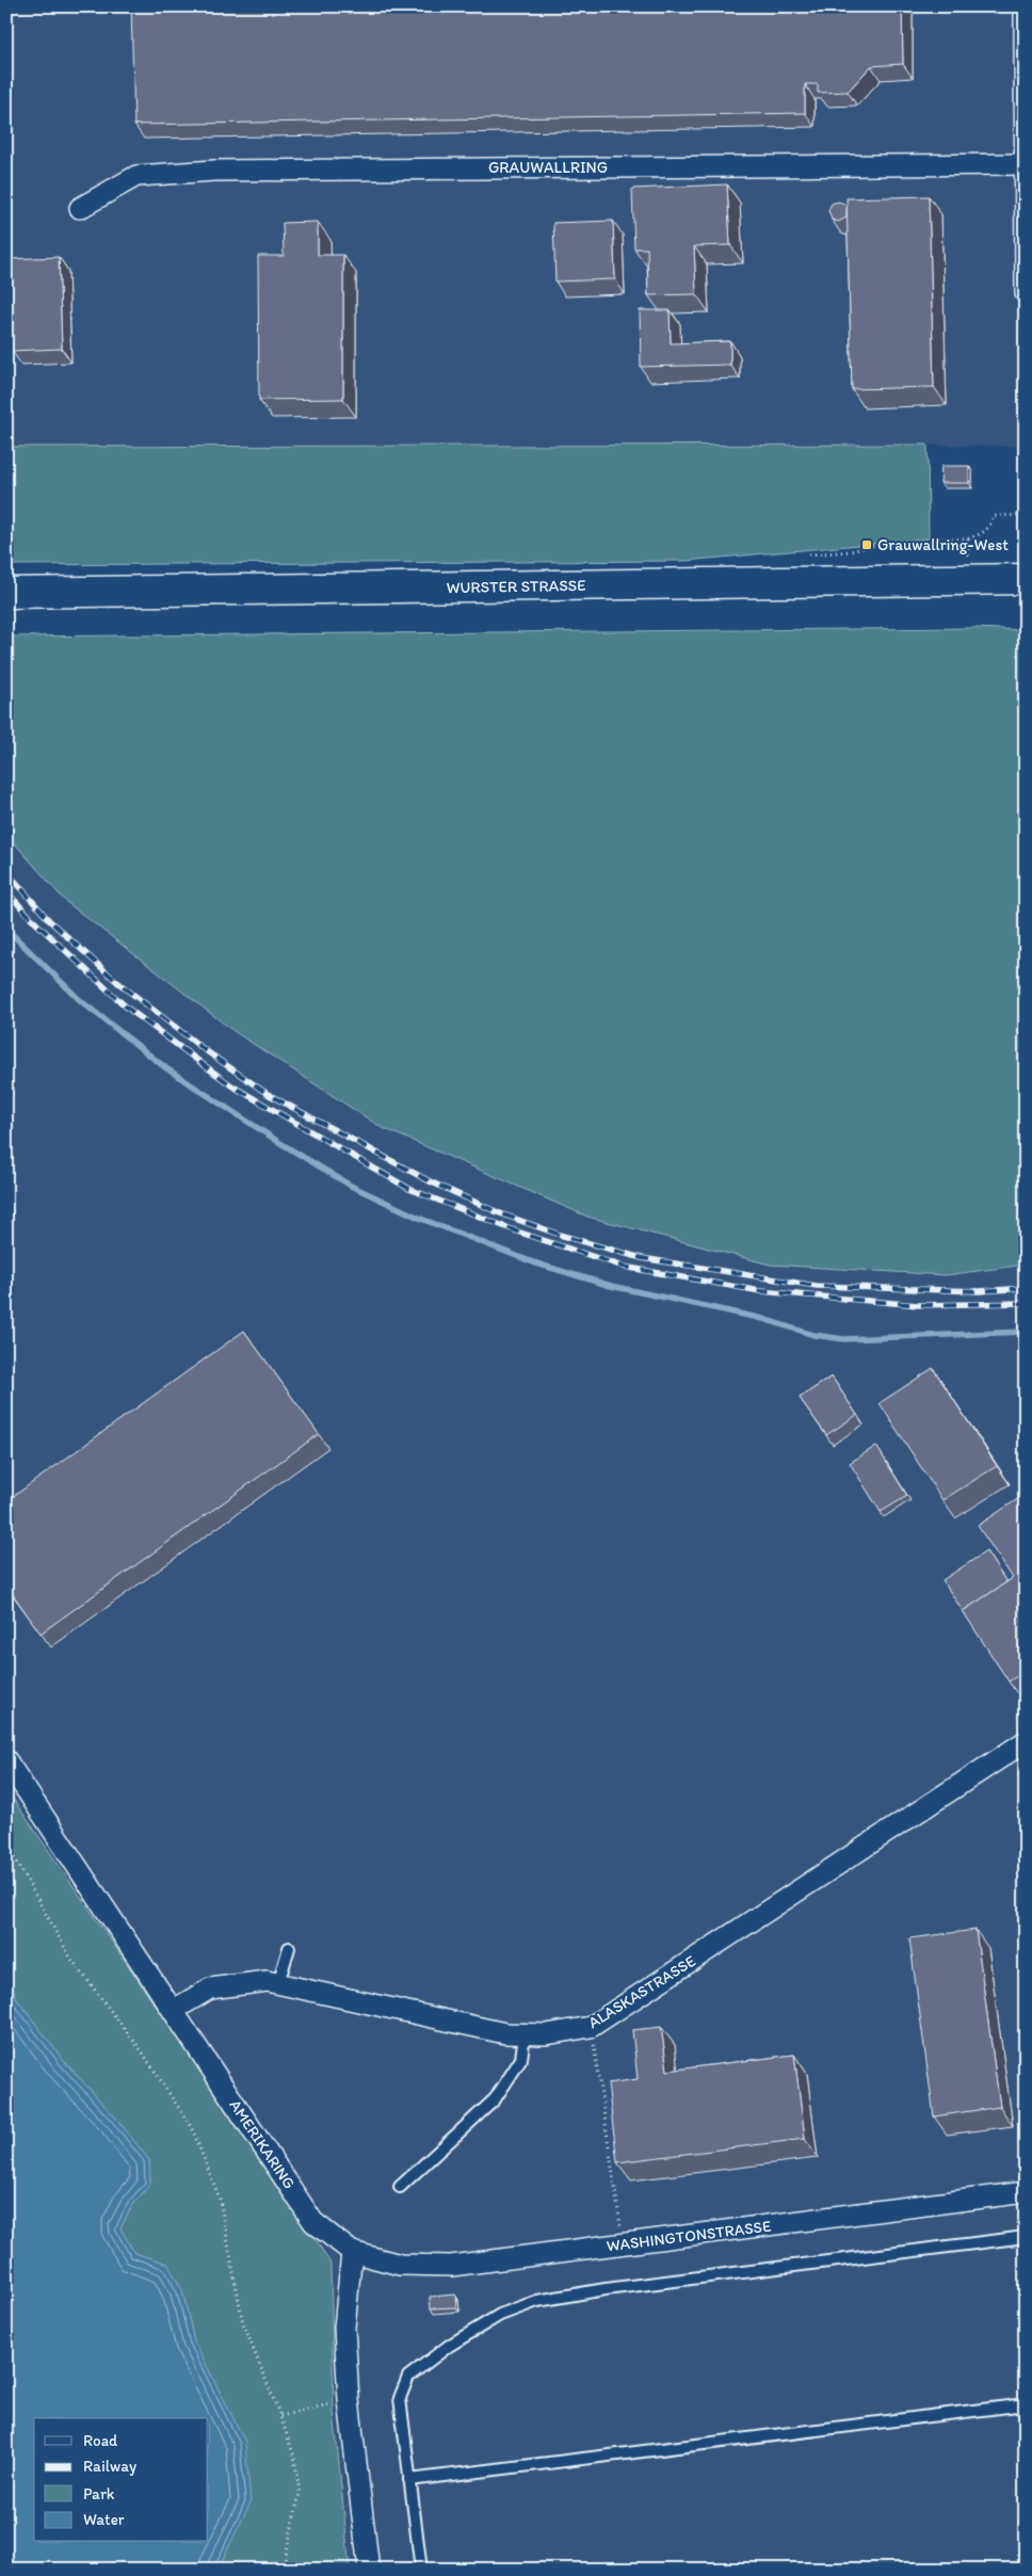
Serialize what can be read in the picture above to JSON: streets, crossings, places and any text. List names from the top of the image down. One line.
{"streets":{"main road":["WURSTER STRASSE"],"street":["GRAUWALLRING","ALASKASTRASSE","AMERIKARING","WASHINGTONSTRASSE"]},"crossings":[["ALASKASTRASSE","AMERIKARING"],["AMERIKARING","WASHINGTONSTRASSE"]],"places":{"transit":["Grauwallring-West"]},"legend":["Road","Railway","Park","Water"]}
